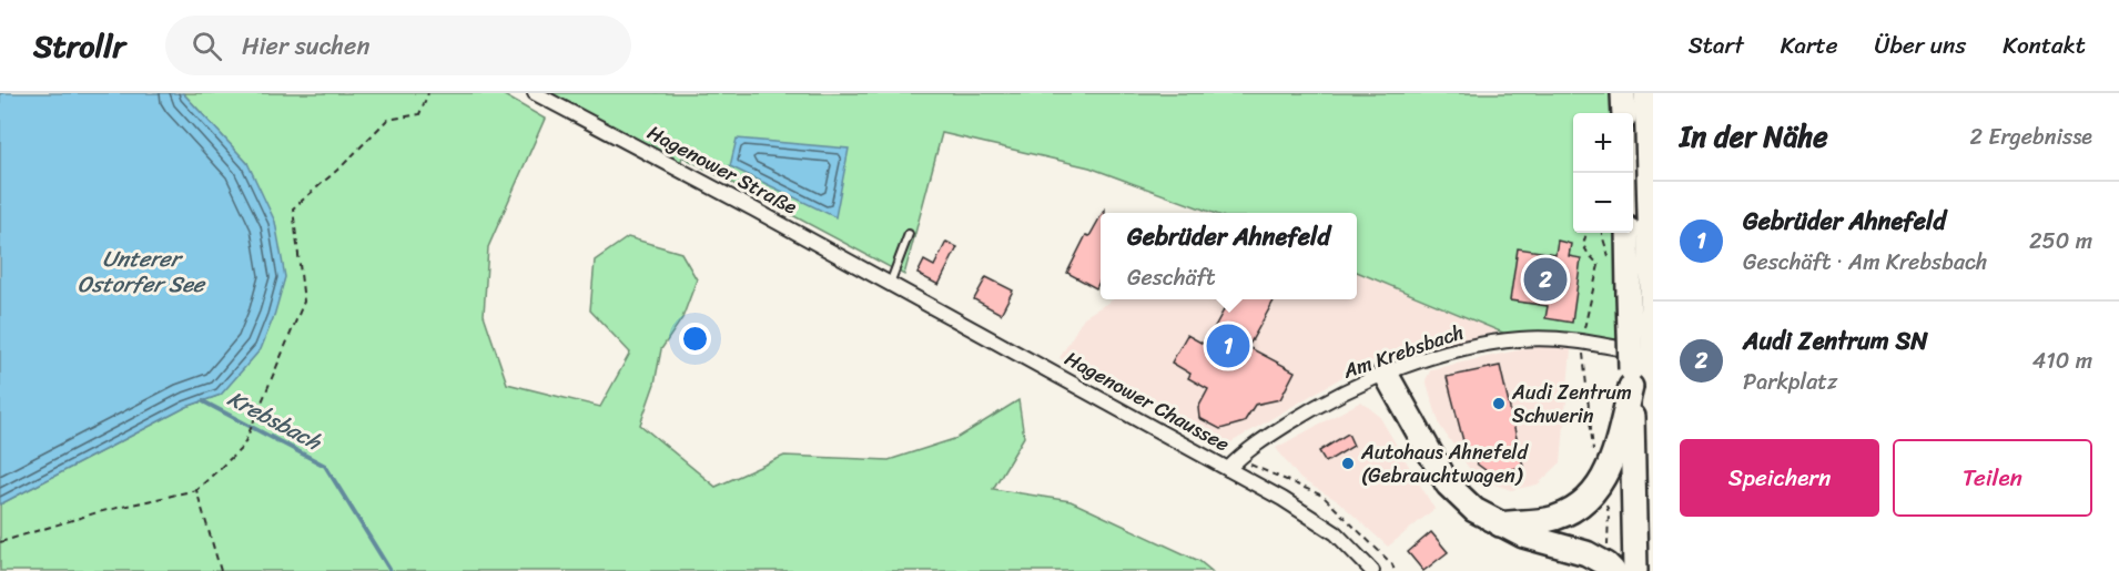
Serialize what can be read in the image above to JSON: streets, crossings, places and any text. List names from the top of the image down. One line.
{"streets":{"street":["Hagenower Straße","Am Krebsbach","Hagenower Chaussee"]},"crossings":[["Hagenower Straße","Hagenower Chaussee"],["Am Krebsbach","Hagenower Chaussee"]],"water":["Unterer Ostorfer See","Krebsbach"],"places":["Audi Zentrum Schwerin","Autohaus Ahnefeld (Gebrauchtwagen)"],"page":{"header":"Strollr","search":"Hier suchen","nav":["Start","Karte","Über uns","Kontakt"],"heading":["In der Nähe","2 Ergebnisse"],"map_buttons":["+","−"],"list":[{"mark":"1","name":"Gebrüder Ahnefeld","note":"Geschäft · Am Krebsbach","value":"250 m"},{"mark":"2","name":"Audi Zentrum SN","note":"Parkplatz","value":"410 m"}],"popup":["Gebrüder Ahnefeld","Geschäft"],"pins":["2","1"],"buttons":["Speichern","Teilen"]}}
